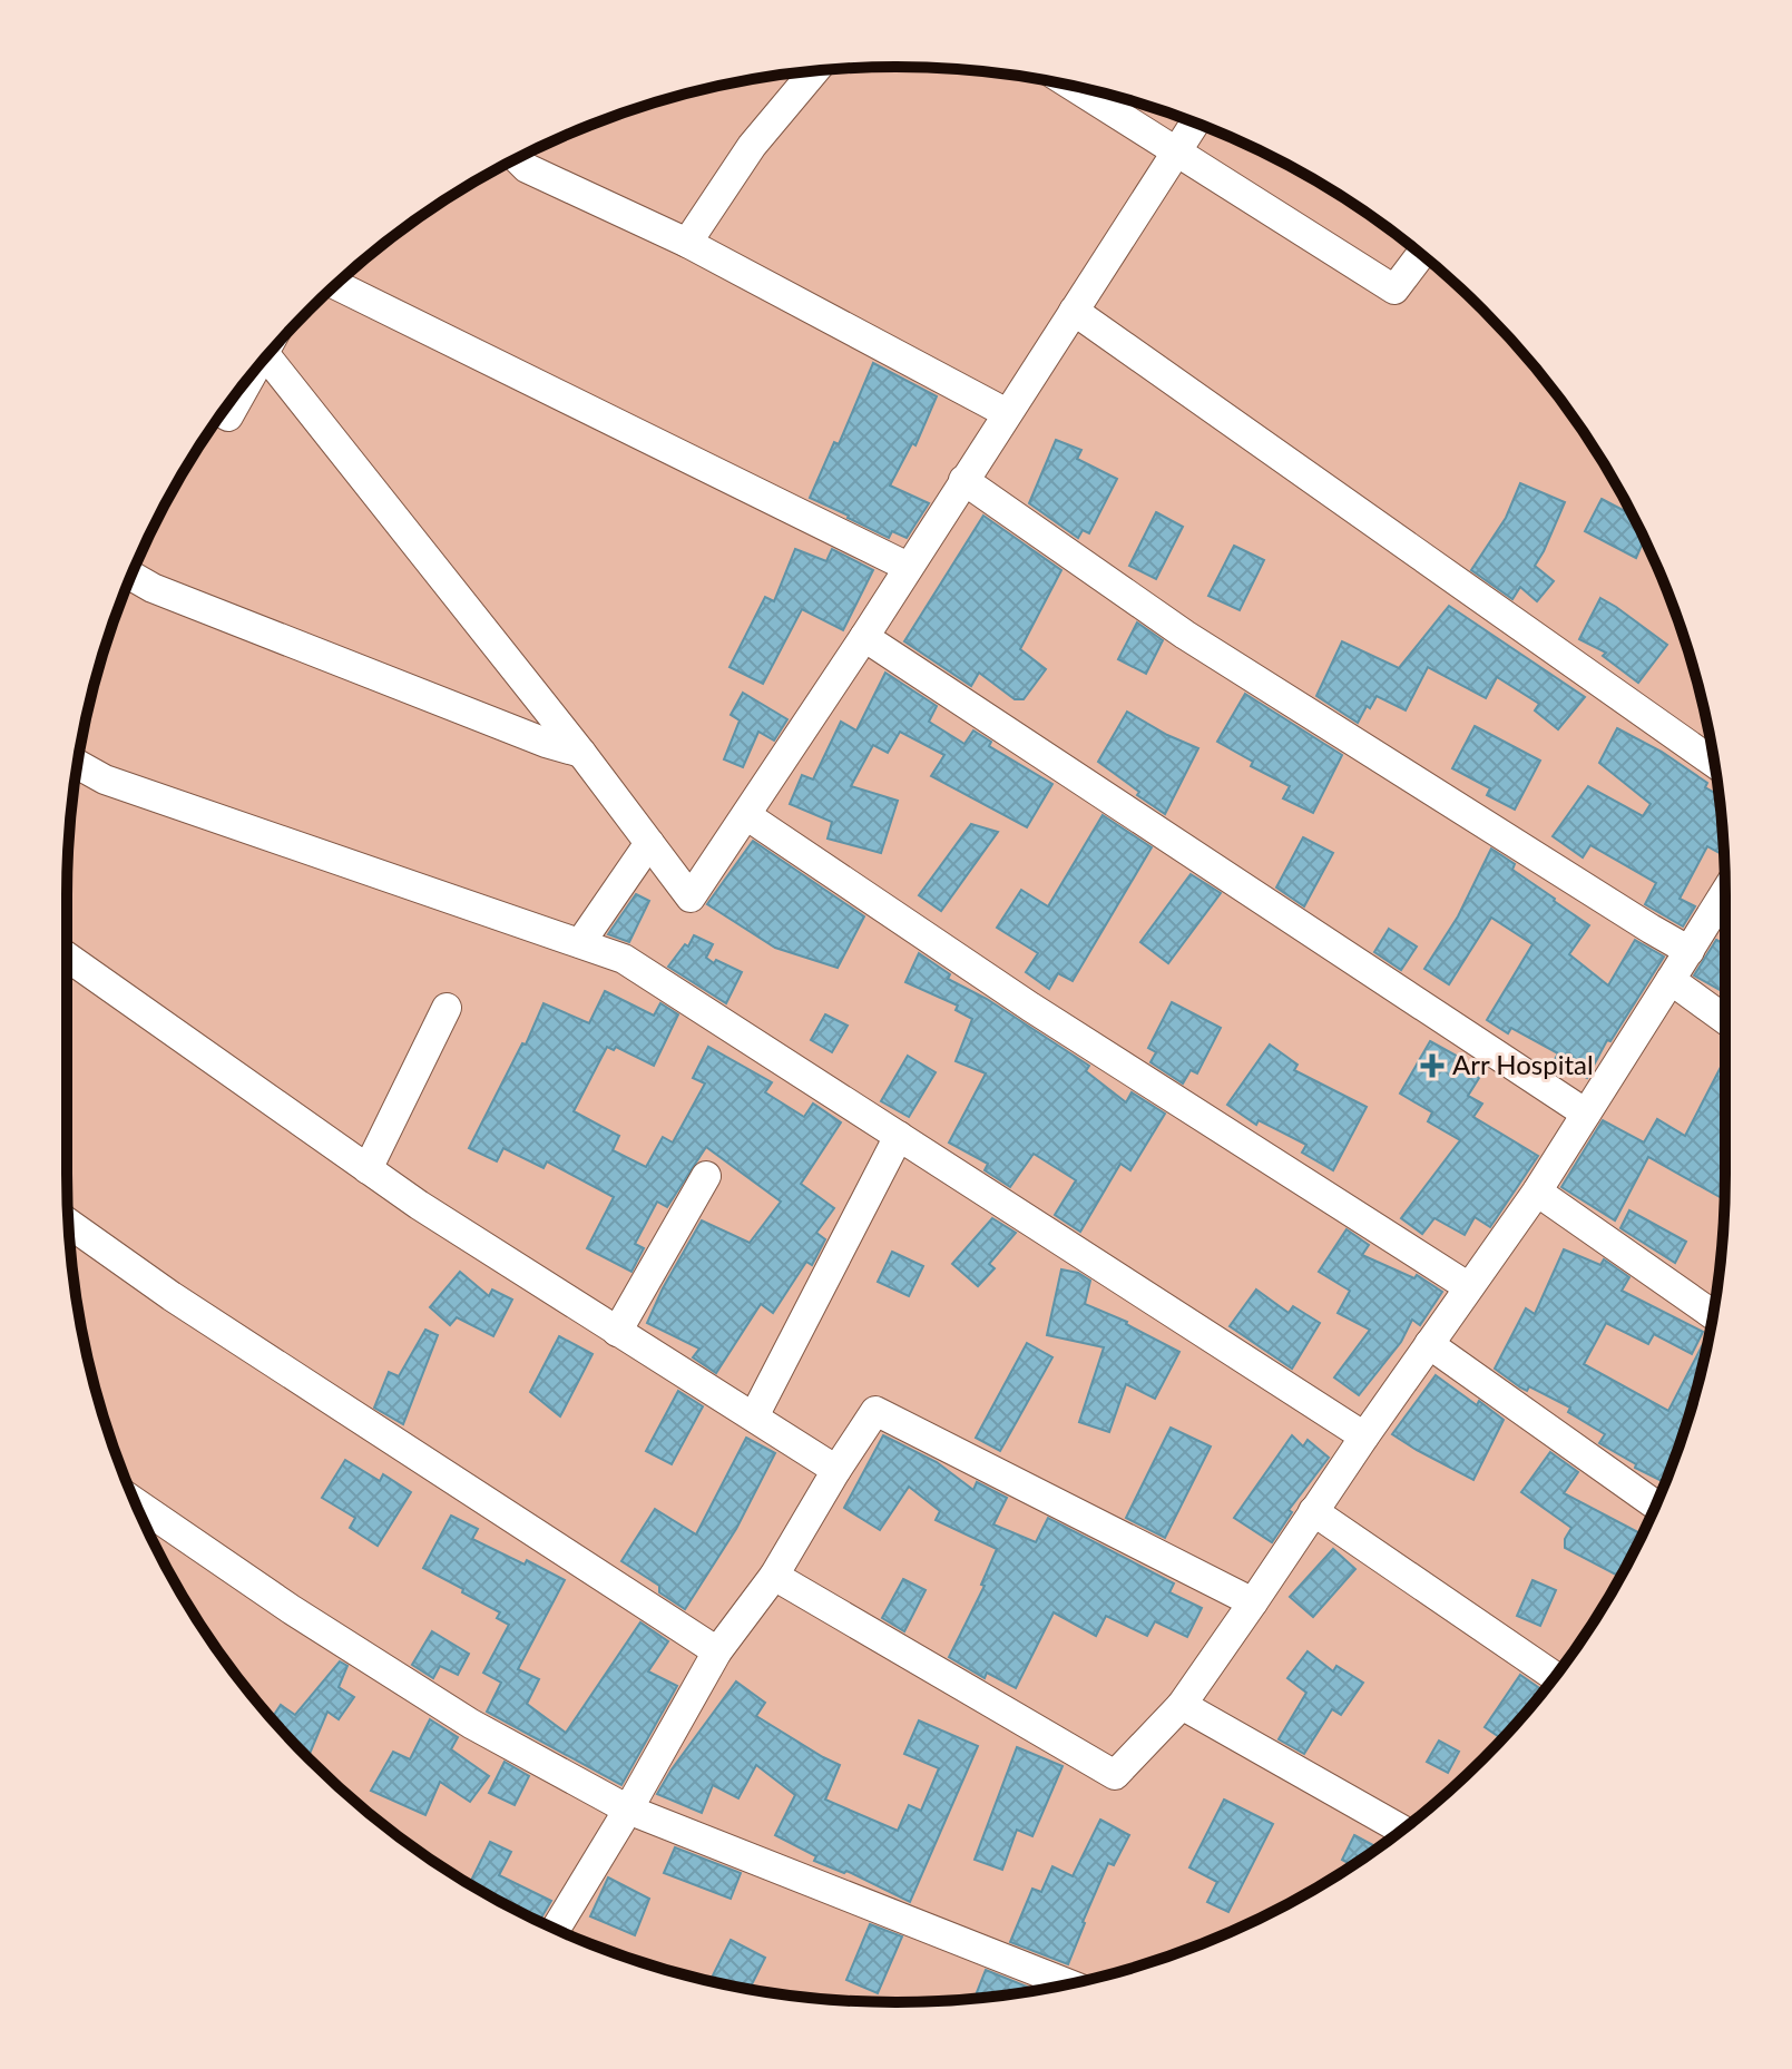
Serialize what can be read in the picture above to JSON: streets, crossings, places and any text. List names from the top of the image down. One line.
{"places":{"health":["Arr Hospital"]}}
